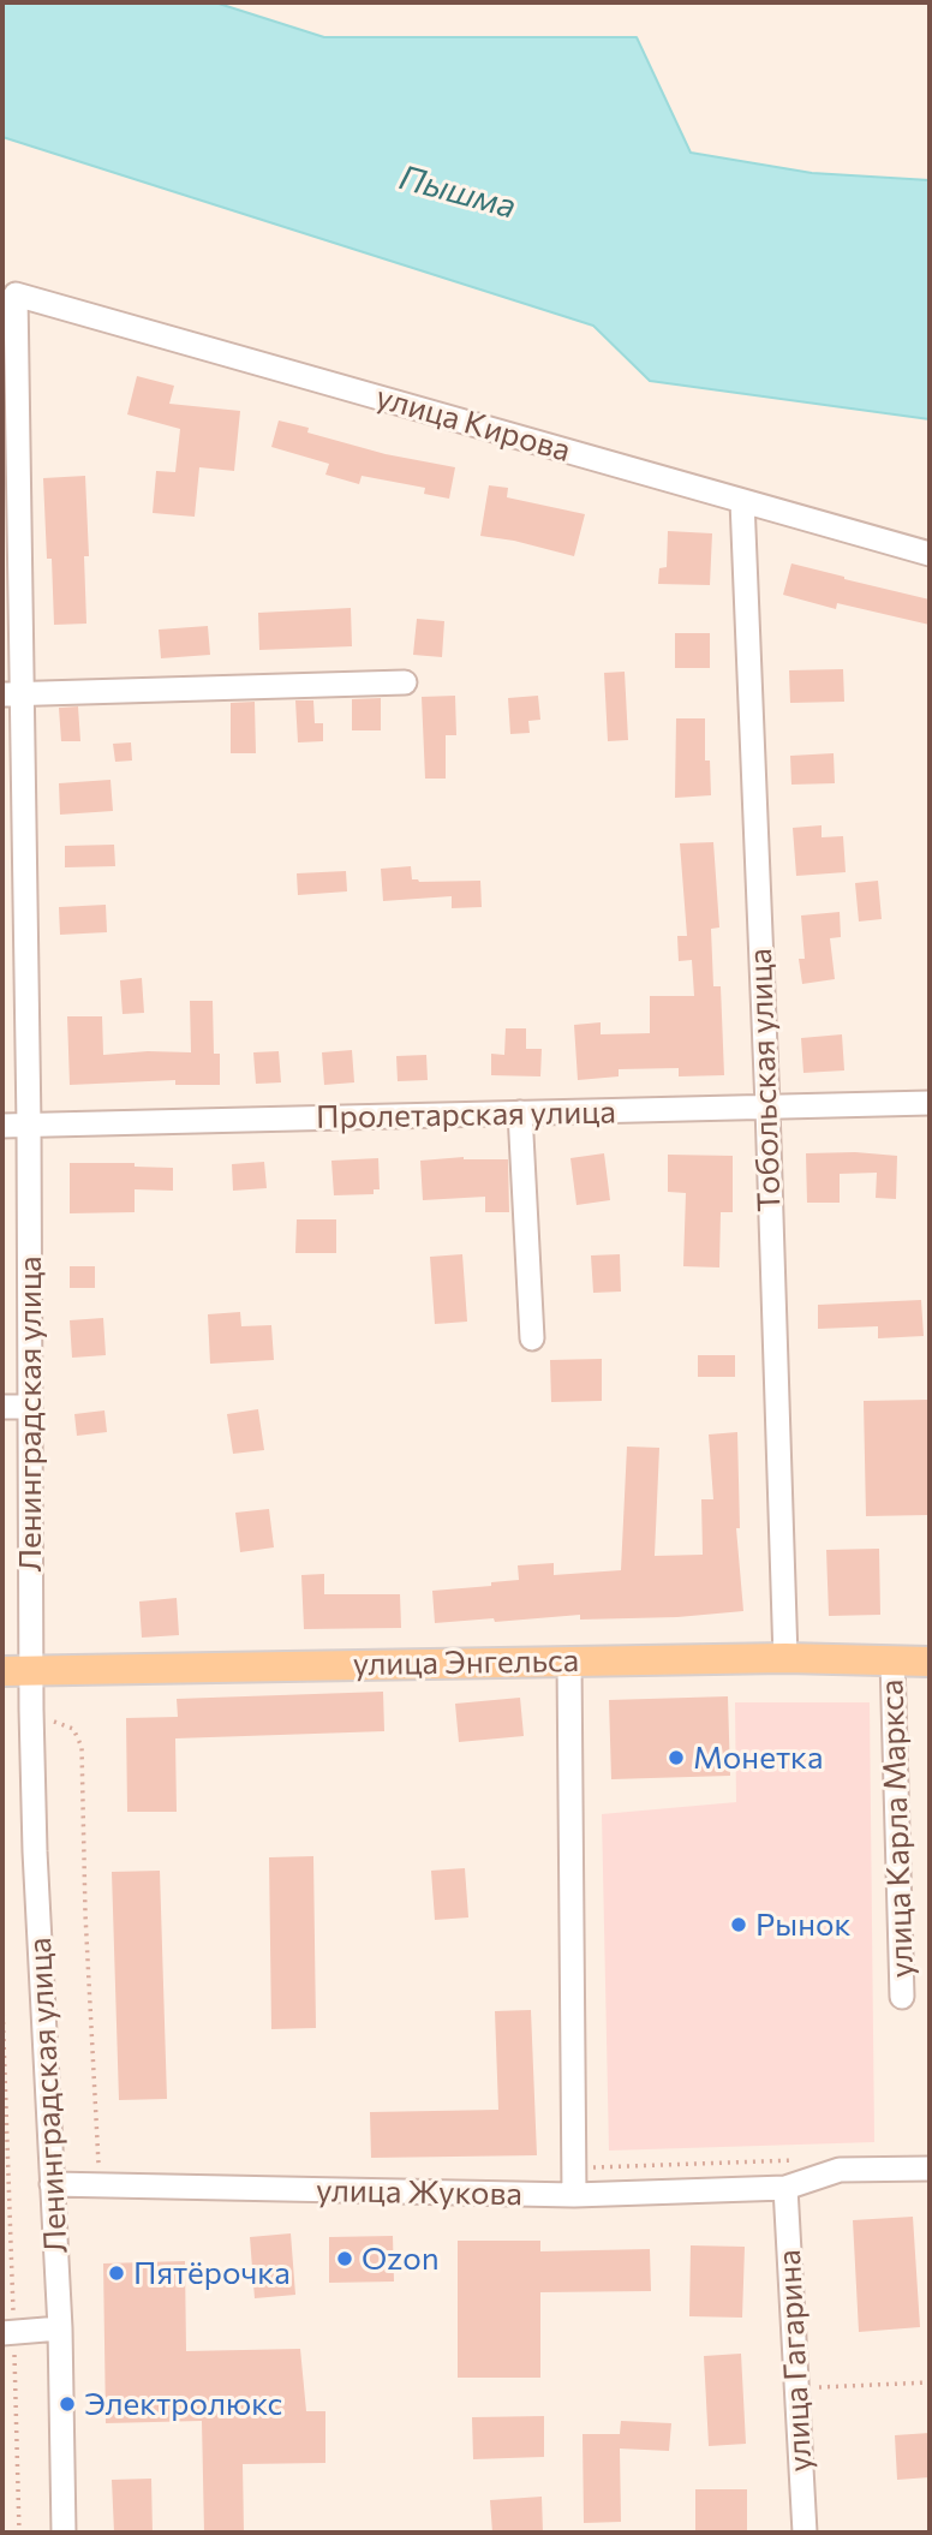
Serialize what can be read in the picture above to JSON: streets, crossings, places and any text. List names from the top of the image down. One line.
{"streets":{"main road":["улица Энгельса"],"street":["улица Кирова","Тобольская улица","Пролетарская улица","Ленинградская улица","улица Карла Маркса","улица Жукова","улица Гагарина"]},"crossings":[["улица Кирова","Тобольская улица"],["улица Кирова","Ленинградская улица"],["Тобольская улица","Пролетарская улица"],["Тобольская улица","улица Энгельса"],["Пролетарская улица","Ленинградская улица"],["Ленинградская улица","улица Энгельса"],["Ленинградская улица","улица Жукова"],["улица Энгельса","улица Карла Маркса"],["улица Жукова","улица Гагарина"]],"water":["Пышма"],"places":["Монетка","Рынок","Ozon","Пятёрочка","Электролюкс"]}
